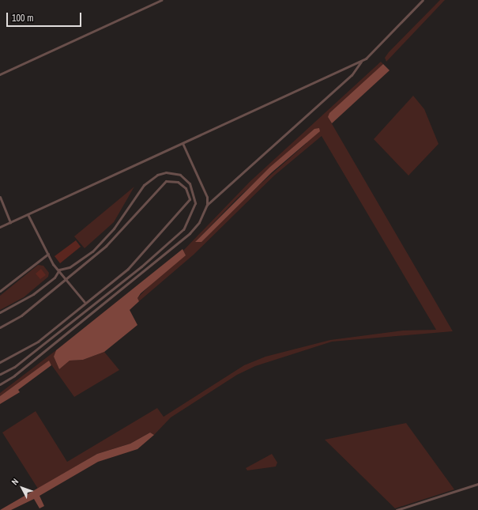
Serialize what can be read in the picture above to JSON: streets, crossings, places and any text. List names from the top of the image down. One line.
{"scale_bar":"100 m","north":"top left"}
